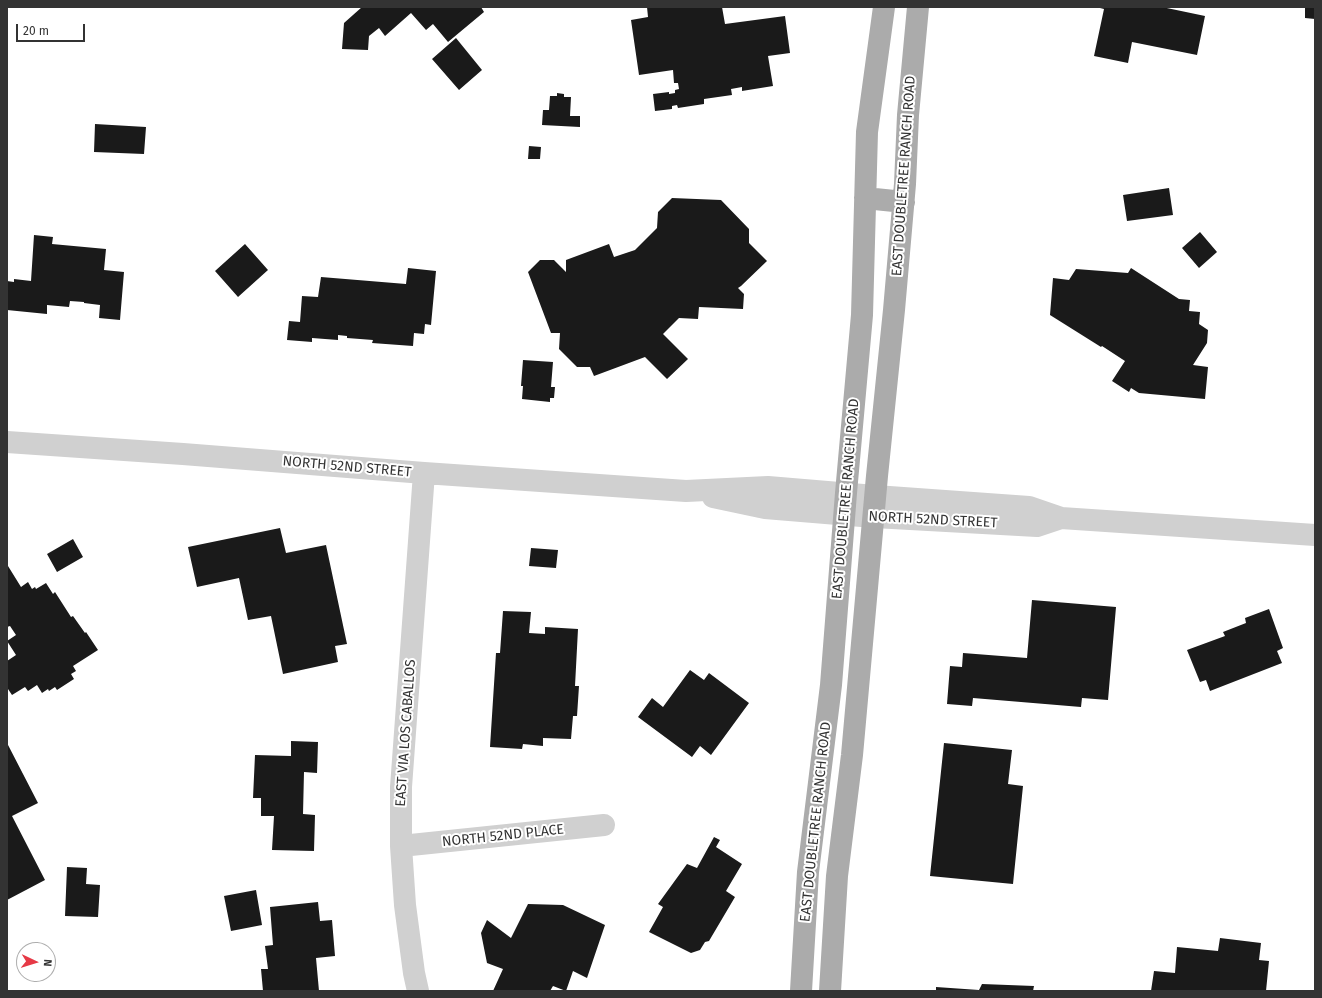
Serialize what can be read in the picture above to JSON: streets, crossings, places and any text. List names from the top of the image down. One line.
{"streets":{"main road":["EAST DOUBLETREE RANCH ROAD"],"street":["NORTH 52ND STREET","EAST VIA LOS CABALLOS","NORTH 52ND PLACE"]},"crossings":[["EAST DOUBLETREE RANCH ROAD","NORTH 52ND STREET"],["NORTH 52ND STREET","EAST VIA LOS CABALLOS"],["EAST VIA LOS CABALLOS","NORTH 52ND PLACE"]],"scale_bar":"20 m","north":"right"}
